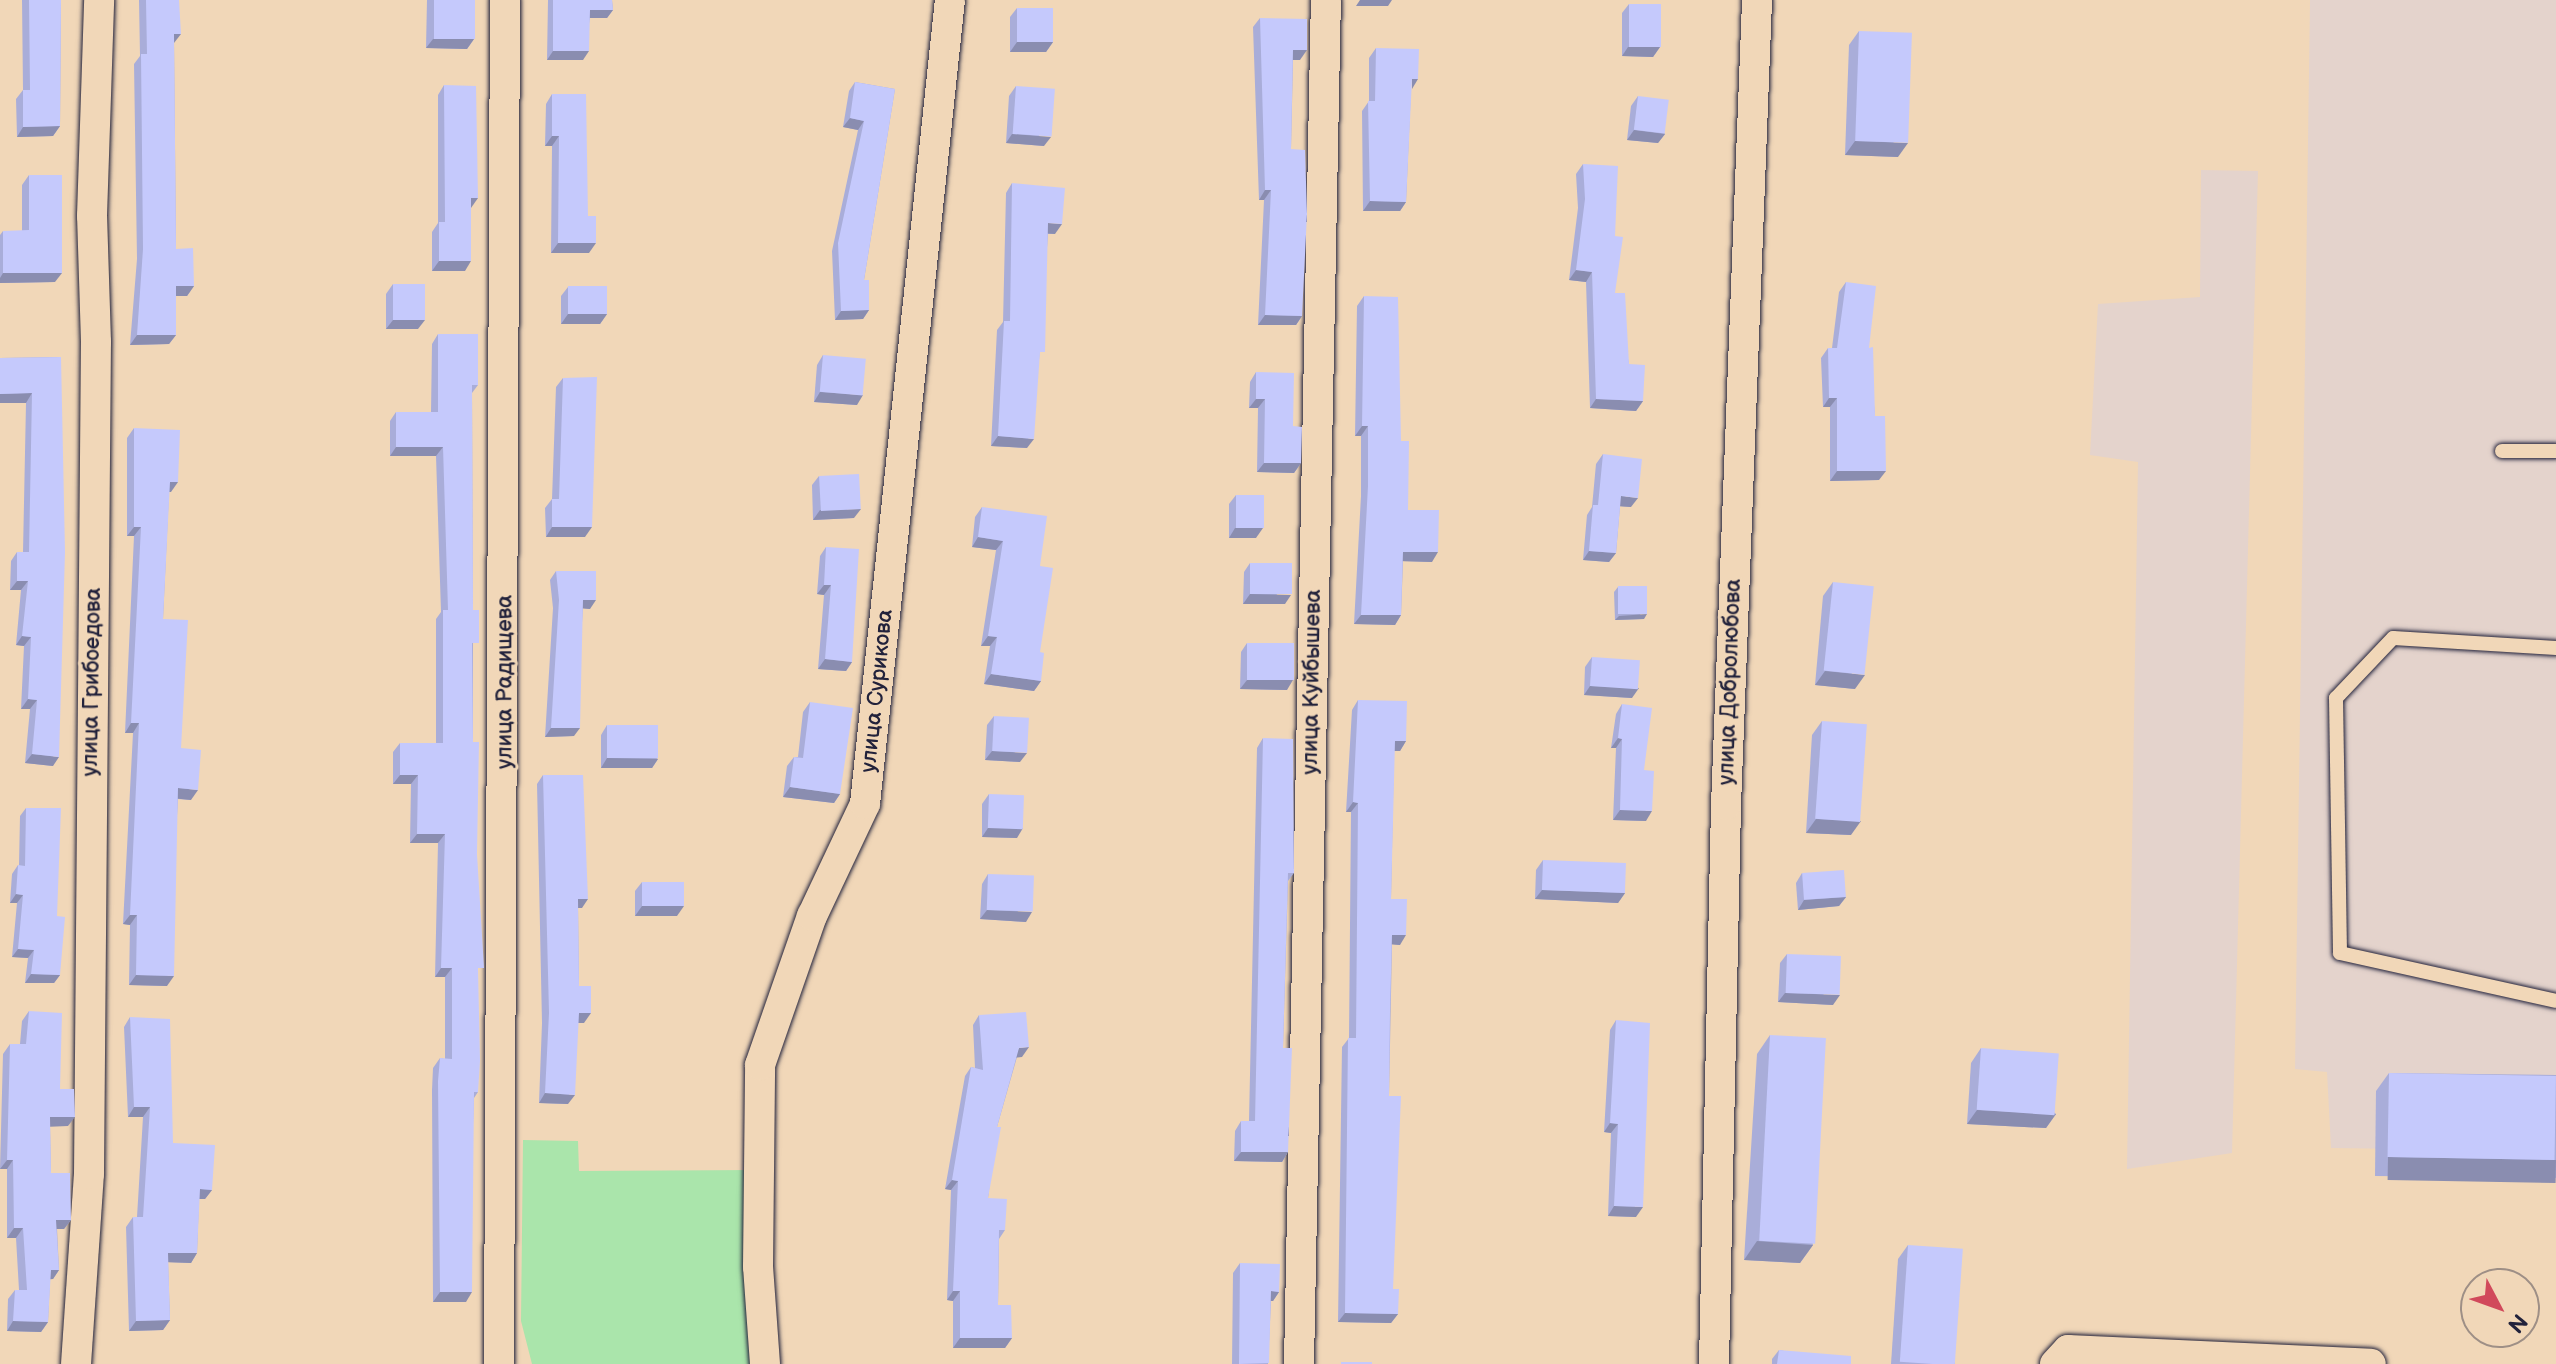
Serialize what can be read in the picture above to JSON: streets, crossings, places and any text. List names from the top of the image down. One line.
{"streets":{"street":["улица Грибоедова","улица Радищева","улица Куйбышева","улица Добролюбова","улица Сурикова"]},"north":"bottom right"}
